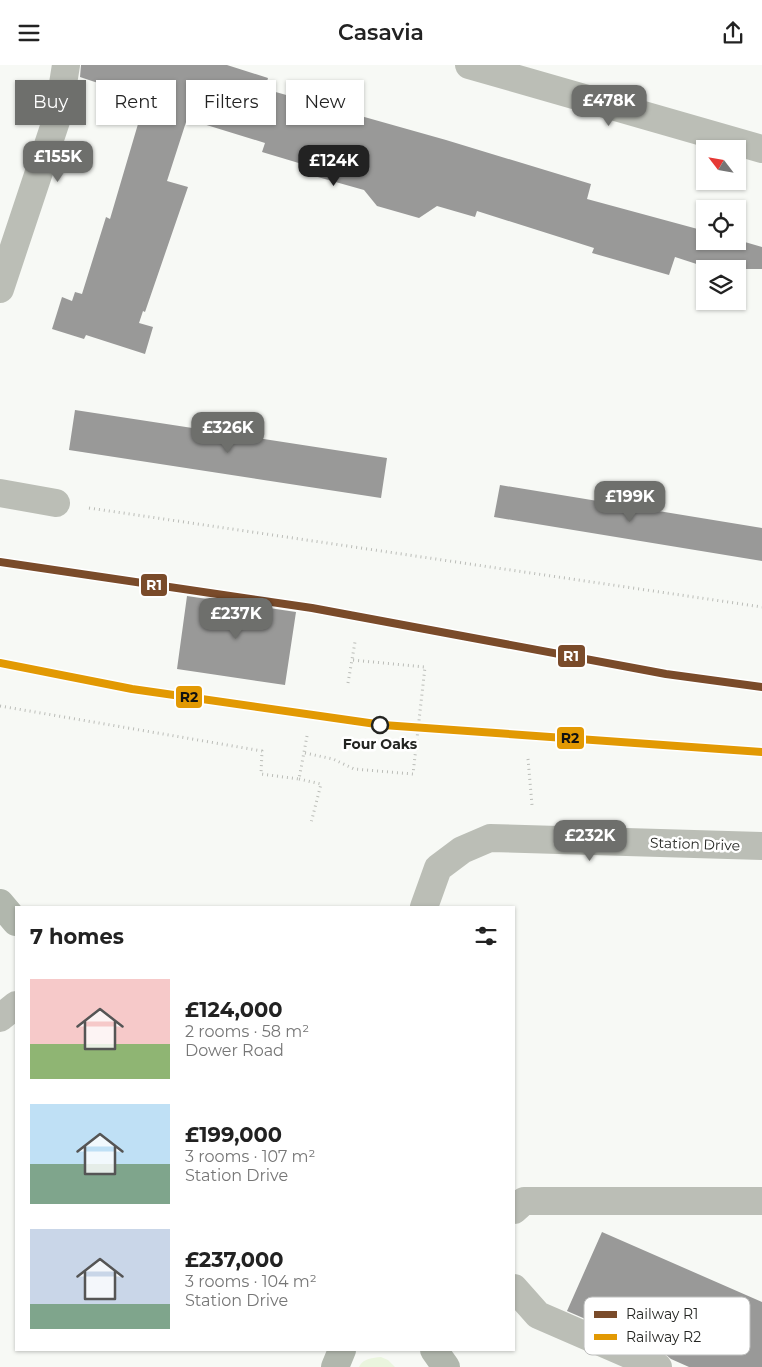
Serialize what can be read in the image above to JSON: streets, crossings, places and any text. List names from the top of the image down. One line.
{"streets":{"street":["Station Drive"]},"places":["Four Oaks"],"lines":["rail line R1","rail line R2"],"legend":["Railway R1","Railway R2"],"north":"top left","page":{"header":"Casavia","chip":["Buy","Rent","Filters","New"],"price":["£478K","£155K","£124K","£326K","£199K","£237K","£232K"],"heading":"7 homes","list":[{"name":"£124,000","note":"2 rooms · 58 m² · Dower Road"},{"name":"£199,000","note":"3 rooms · 107 m² · Station Drive"},{"name":"£237,000","note":"3 rooms · 104 m² · Station Drive"}]}}
